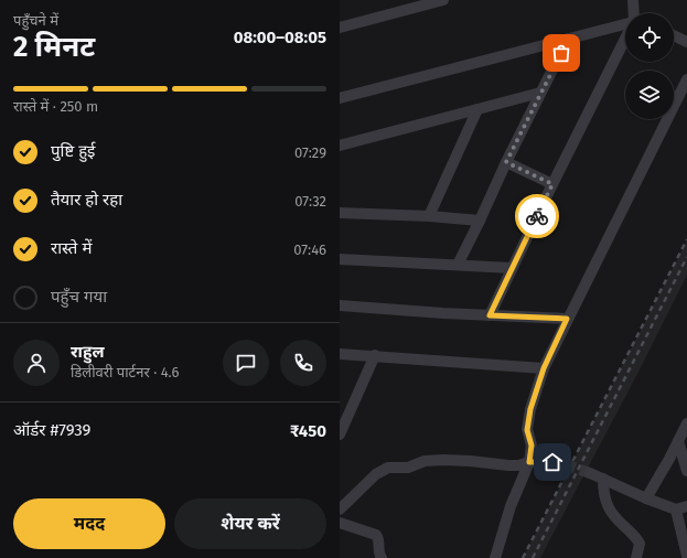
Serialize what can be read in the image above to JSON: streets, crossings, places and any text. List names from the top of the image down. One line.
{"page":{"heading":["2 मिनट","पहुँचने में","08:00–08:05"],"panel":["राहुल","डिलीवरी पार्टनर · 4.6","ऑर्डर #7939","₹450"],"bar":"रास्ते में · 250 m","list":[["पुष्टि हुई","07:29"],["तैयार हो रहा","07:32"],["रास्ते में","07:46"],"पहुँच गया"],"buttons":["मदद","शेयर करें"]}}
